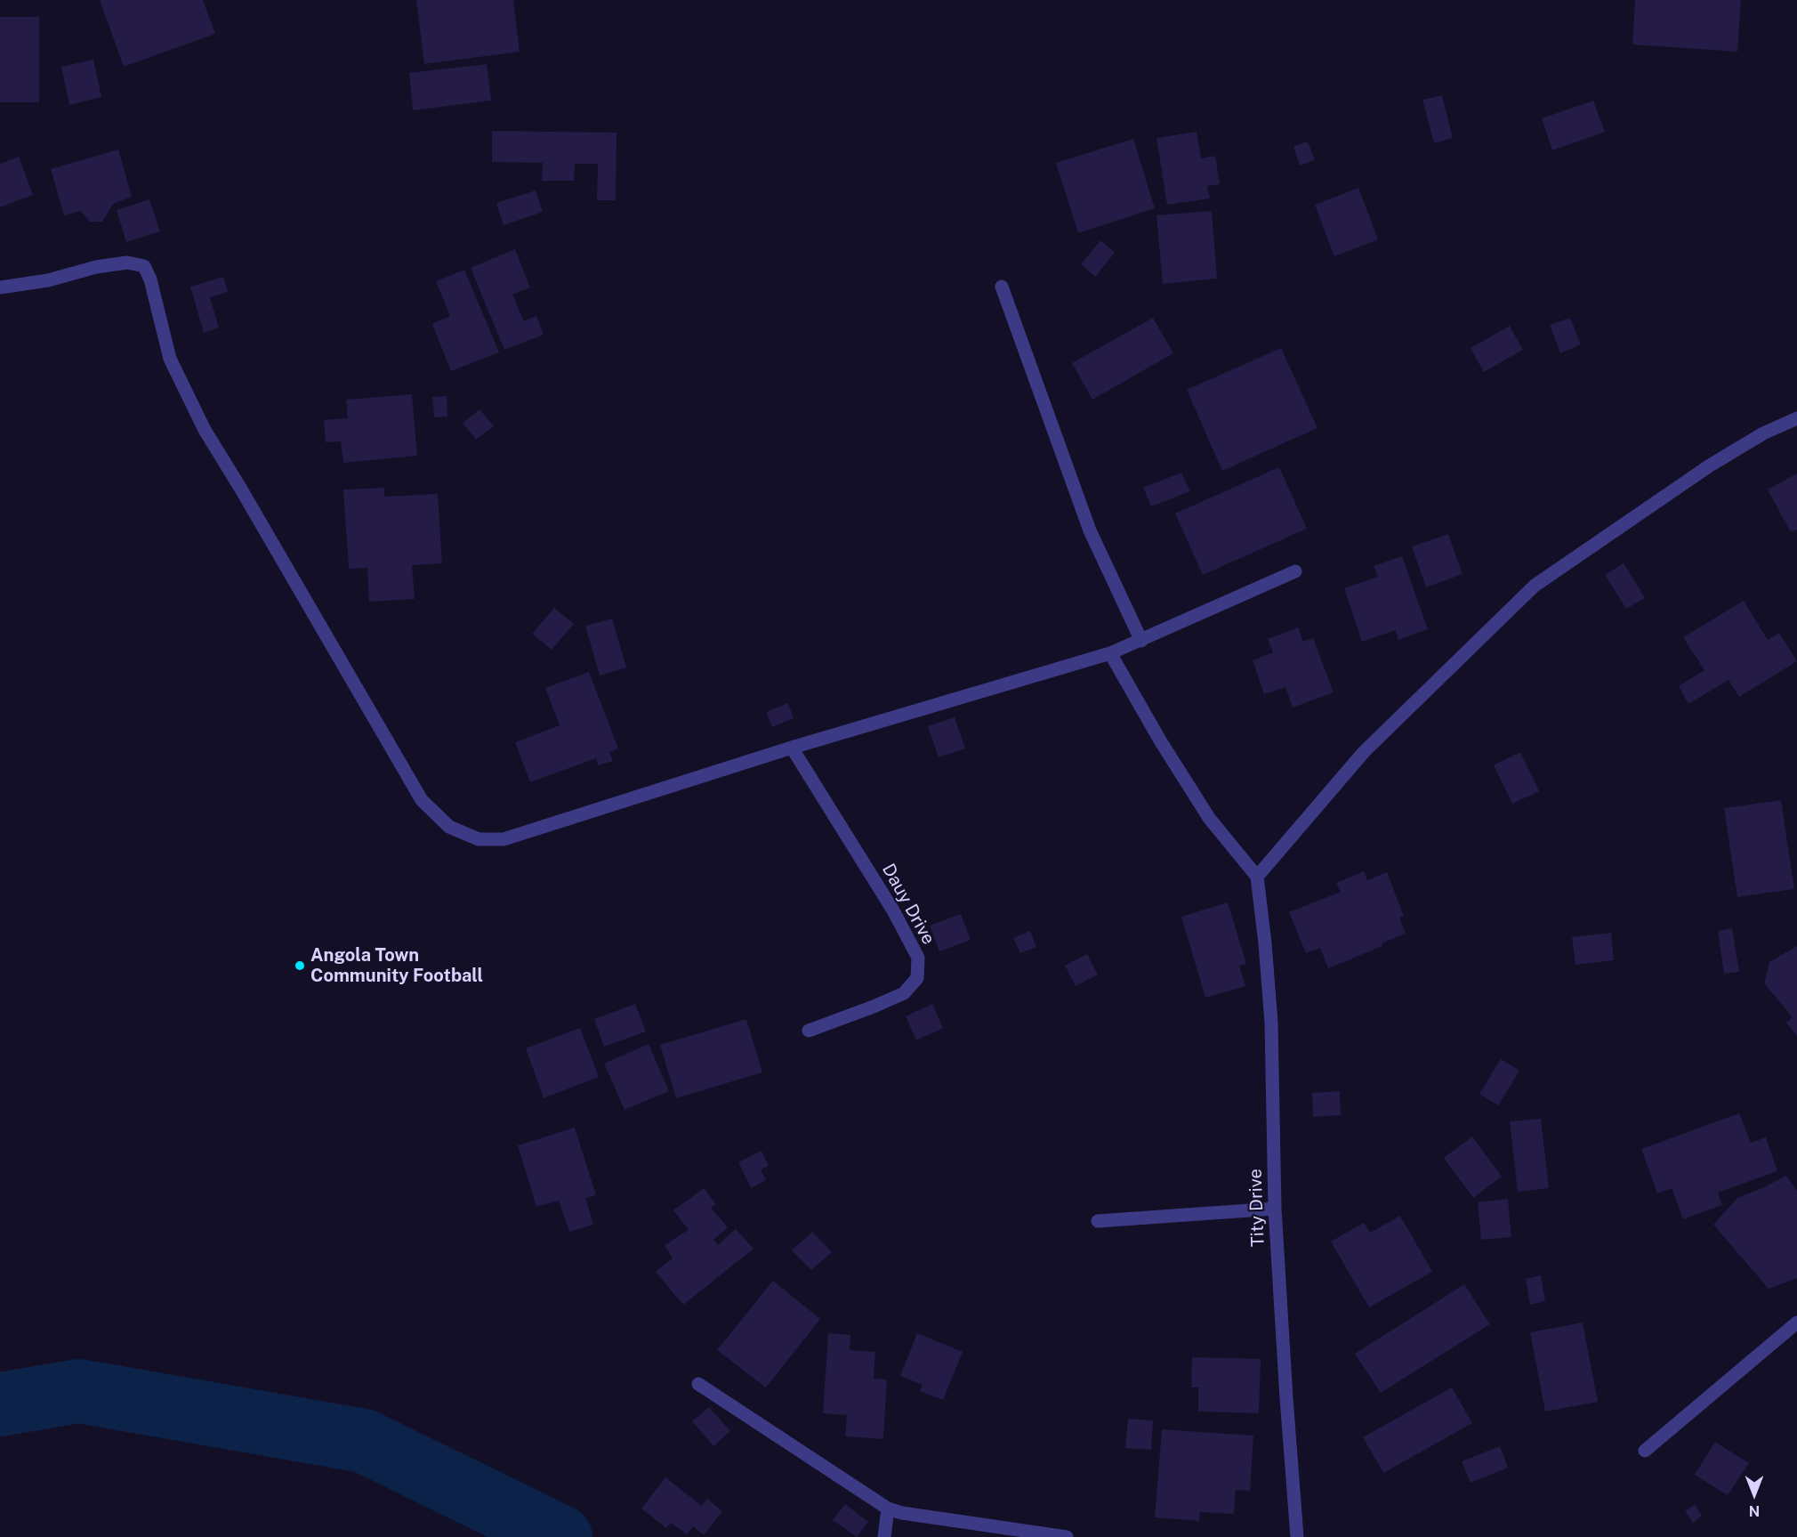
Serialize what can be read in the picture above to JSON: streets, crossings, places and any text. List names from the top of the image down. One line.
{"streets":{"street":["Dauy Drive","Tity Drive"]},"places":["Angola Town Community Football"],"north":"bottom"}
